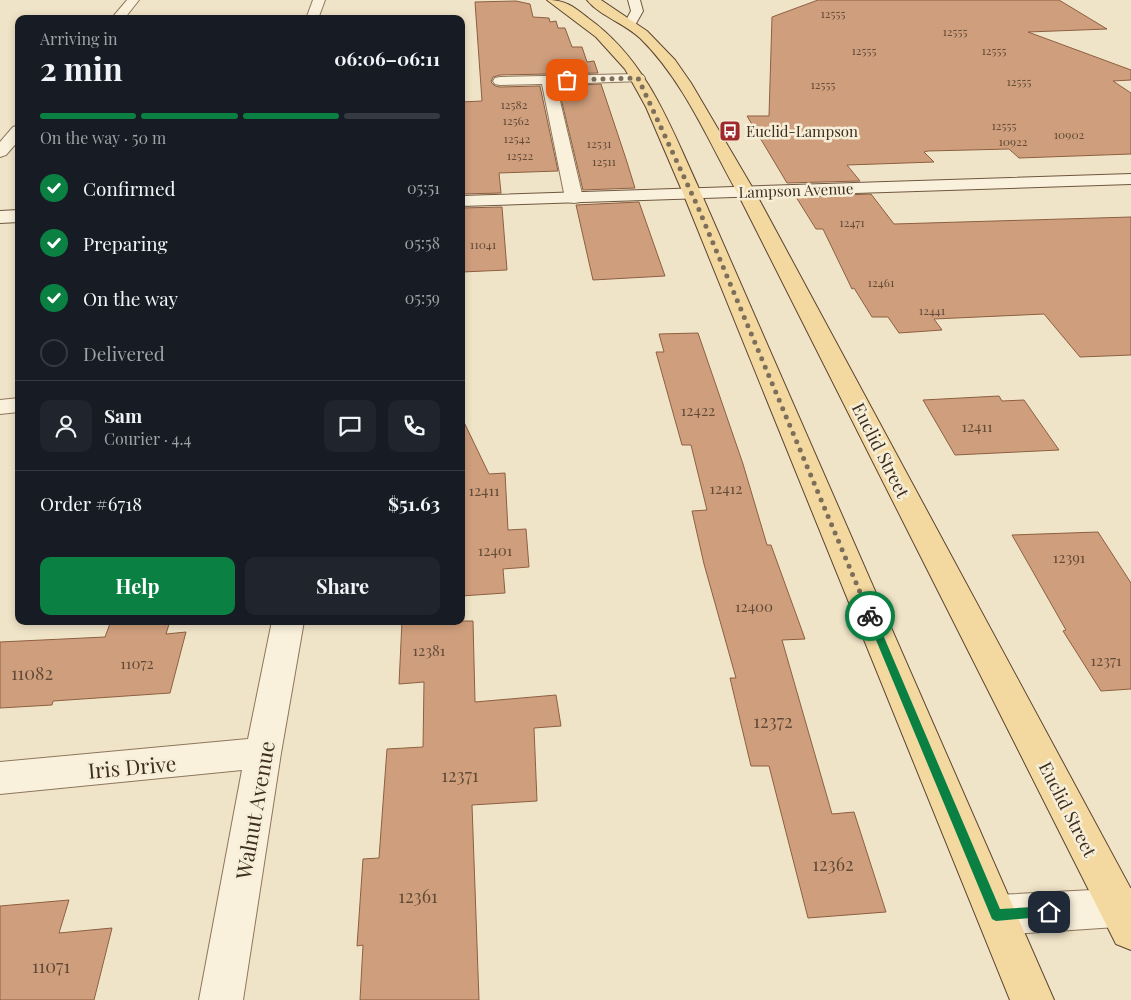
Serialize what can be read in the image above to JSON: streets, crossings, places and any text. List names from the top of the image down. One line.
{"streets":{"main road":["Euclid Street"],"street":["Lampson Avenue","Iris Drive","Walnut Avenue"]},"crossings":[["Lampson Avenue","Euclid Street"],["Iris Drive","Walnut Avenue"]],"places":{"bus stop":["Euclid-Lampson"]},"house_numbers":["12555","12555","12555","12555","12555","12555","12582","12562","12555","10902","12542","10922","12531","12522","12511","12471","11041","12461","12441","12422","12411","12412","12411","12401","12391","12400","12381","12371","11072","11082","12372","12371","12362","12361","11071"],"page":{"heading":["2 min","Arriving in","06:06–06:11"],"panel":["Sam","Courier · 4.4","Order #6718","$51.63"],"bar":"On the way · 50 m","list":[["Confirmed","05:51"],["Preparing","05:58"],["On the way","05:59"],"Delivered"],"buttons":["Help","Share"]}}
